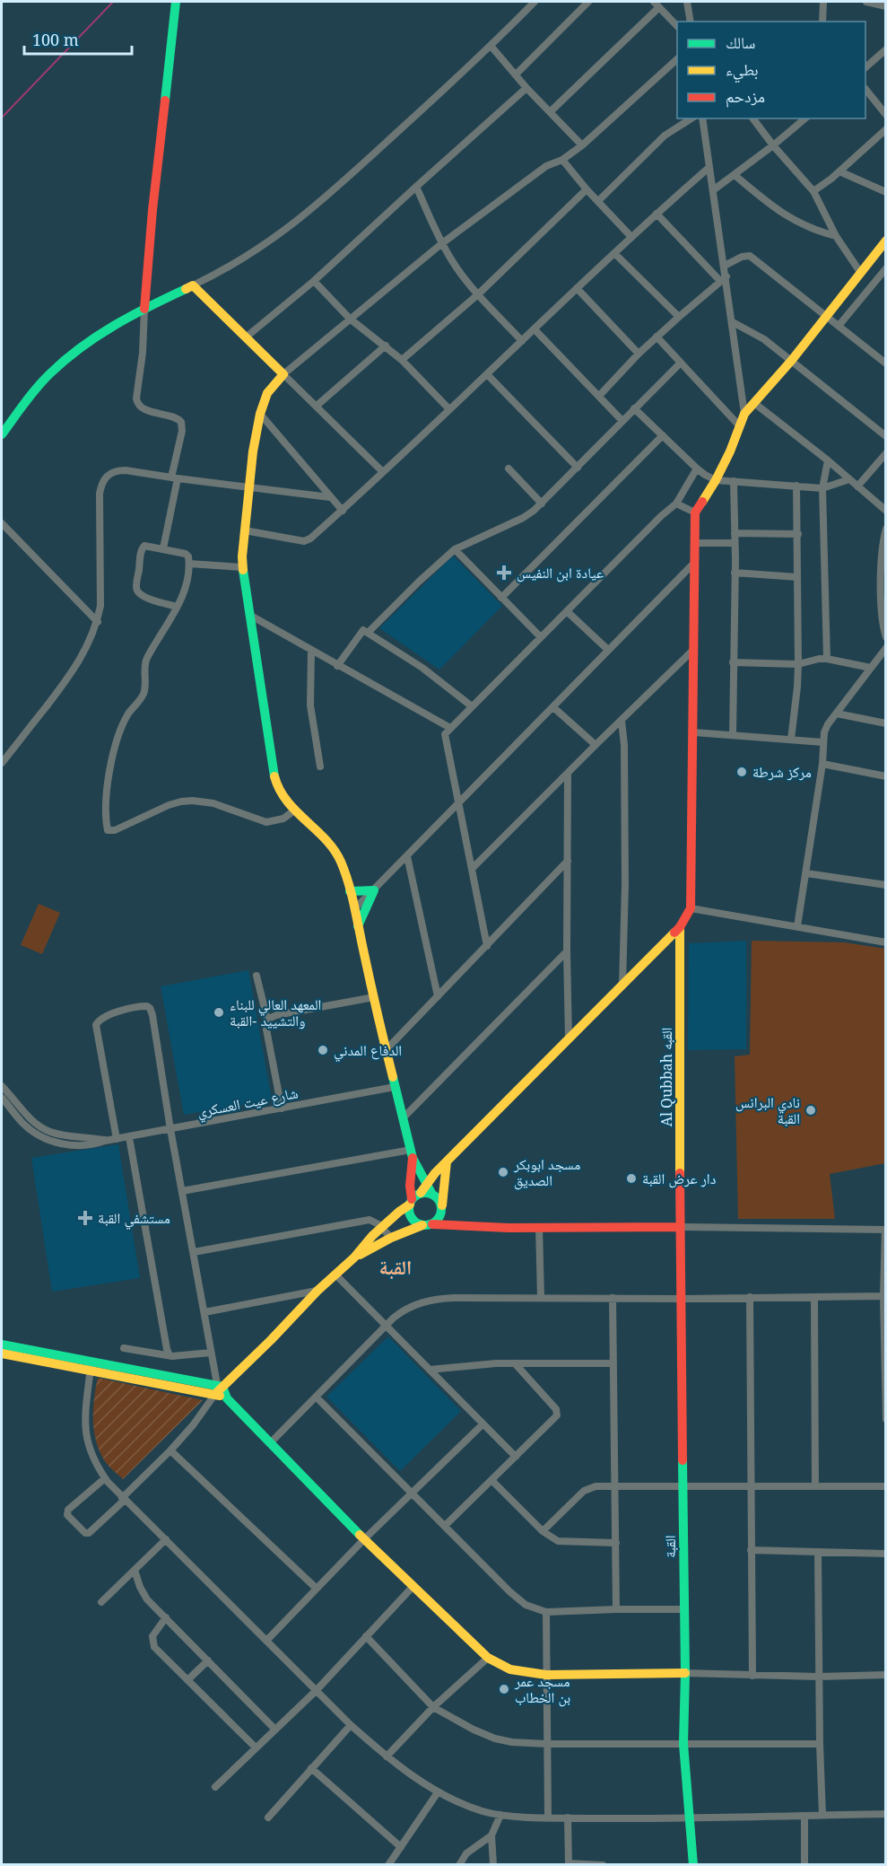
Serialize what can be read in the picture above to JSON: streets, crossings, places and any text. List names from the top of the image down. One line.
{"streets":{"street":["Al Qubbah القبه","شارع عيت العسكري","القبة"]},"crossings":[["Al Qubbah القبه","القبة"]],"districts":["القبة"],"places":{"health":["عيادة ابن النفيس","مستشفي القبة"],"other":["مركز شرطة","المعهد العالي للبناء والتشييد -القبة","الدفاع المدني","نادي البرانس القبة","مسجد ابوبكر الصديق","دار عرض القبة","مسجد عمر بن الخطاب"]},"legend":["سالك","بطيء","مزدحم"],"scale_bar":"100 m"}
